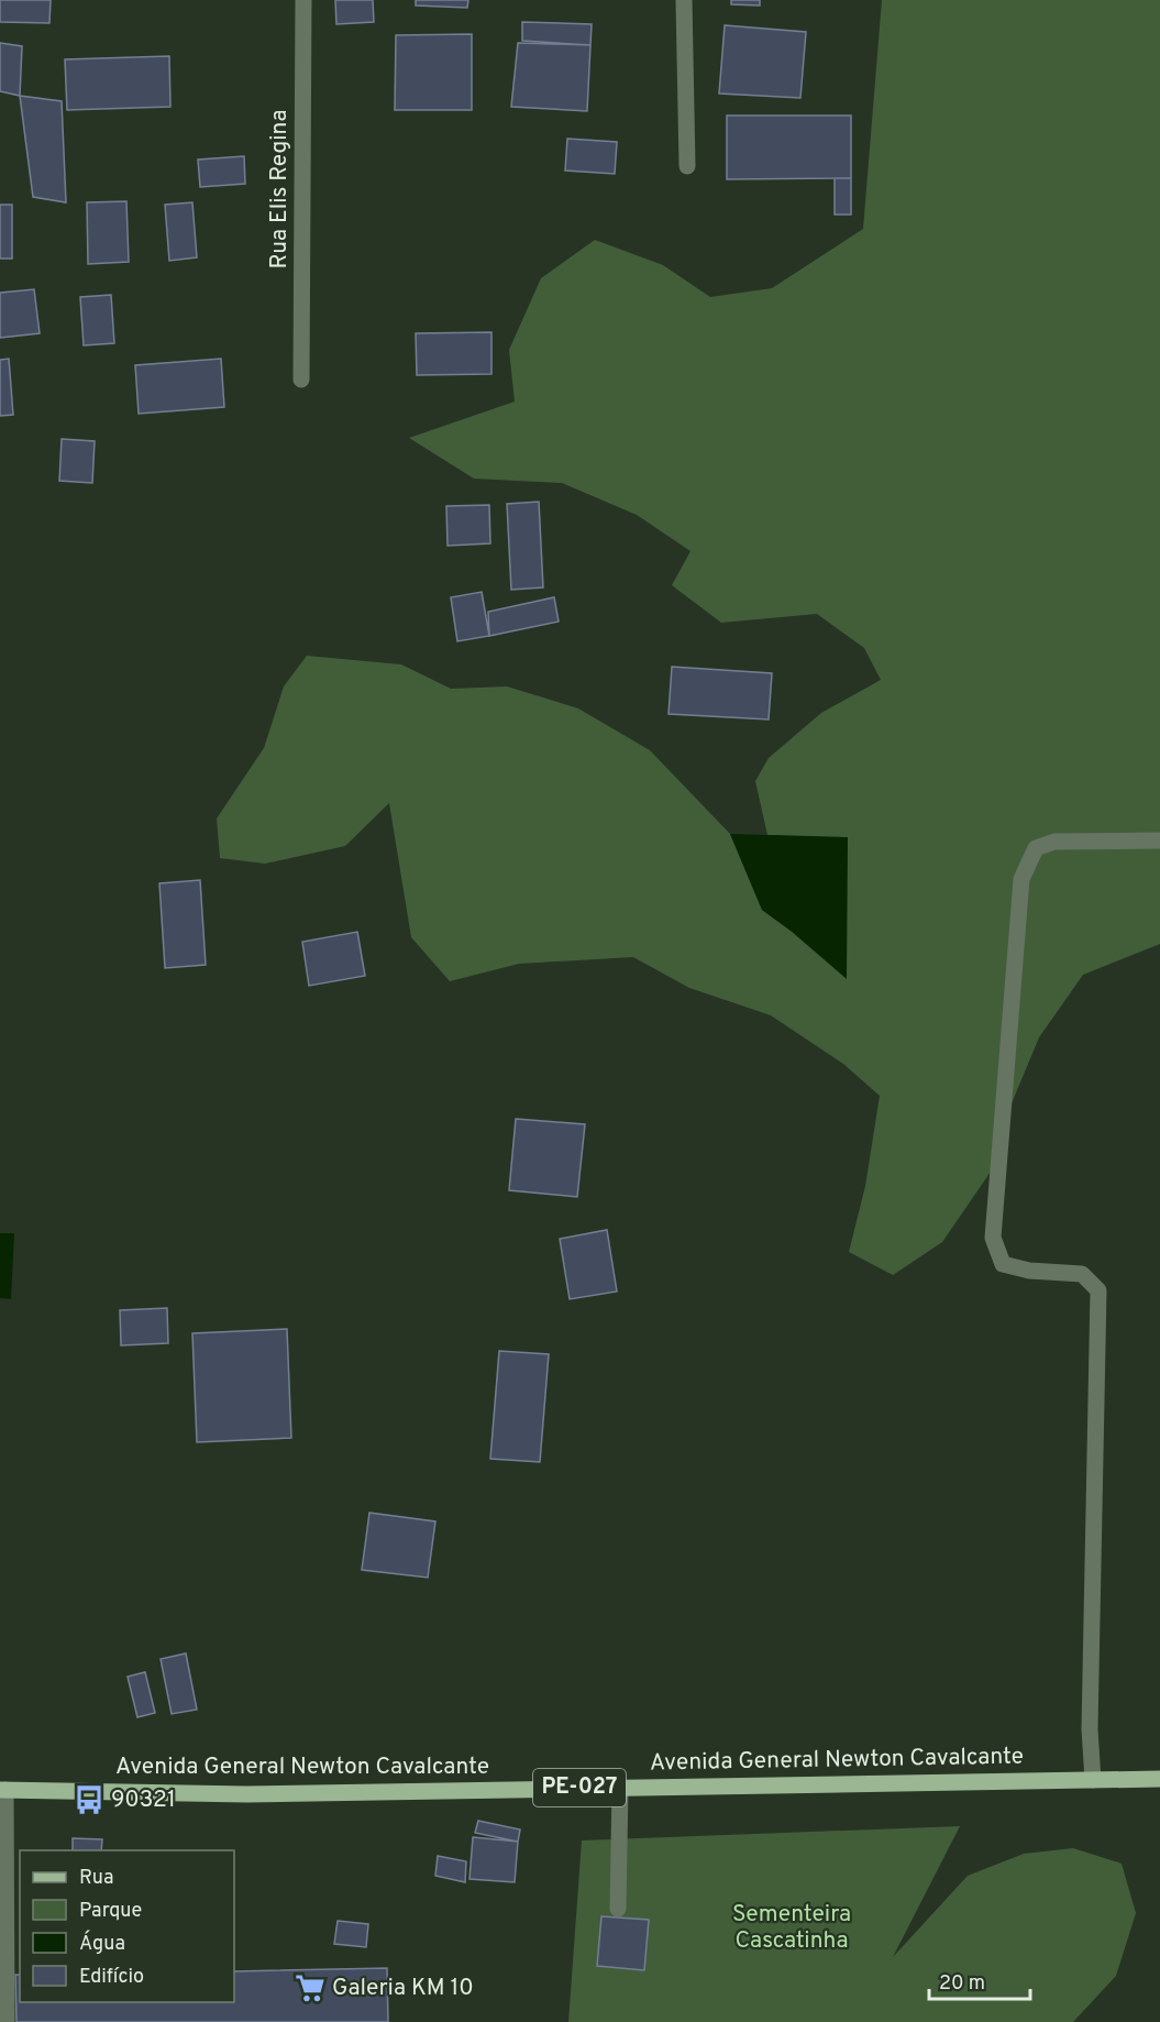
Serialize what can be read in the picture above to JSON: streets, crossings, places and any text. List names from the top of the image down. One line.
{"streets":{"main road":["Avenida General Newton Cavalcante","PE-027"],"street":["Rua Elis Regina"]},"parks":["Sementeira Cascatinha"],"places":{"bus stop":["90321"],"supermarket":["Galeria KM 10"]},"legend":["Rua","Parque","Água","Edifício"],"scale_bar":"20 m"}
